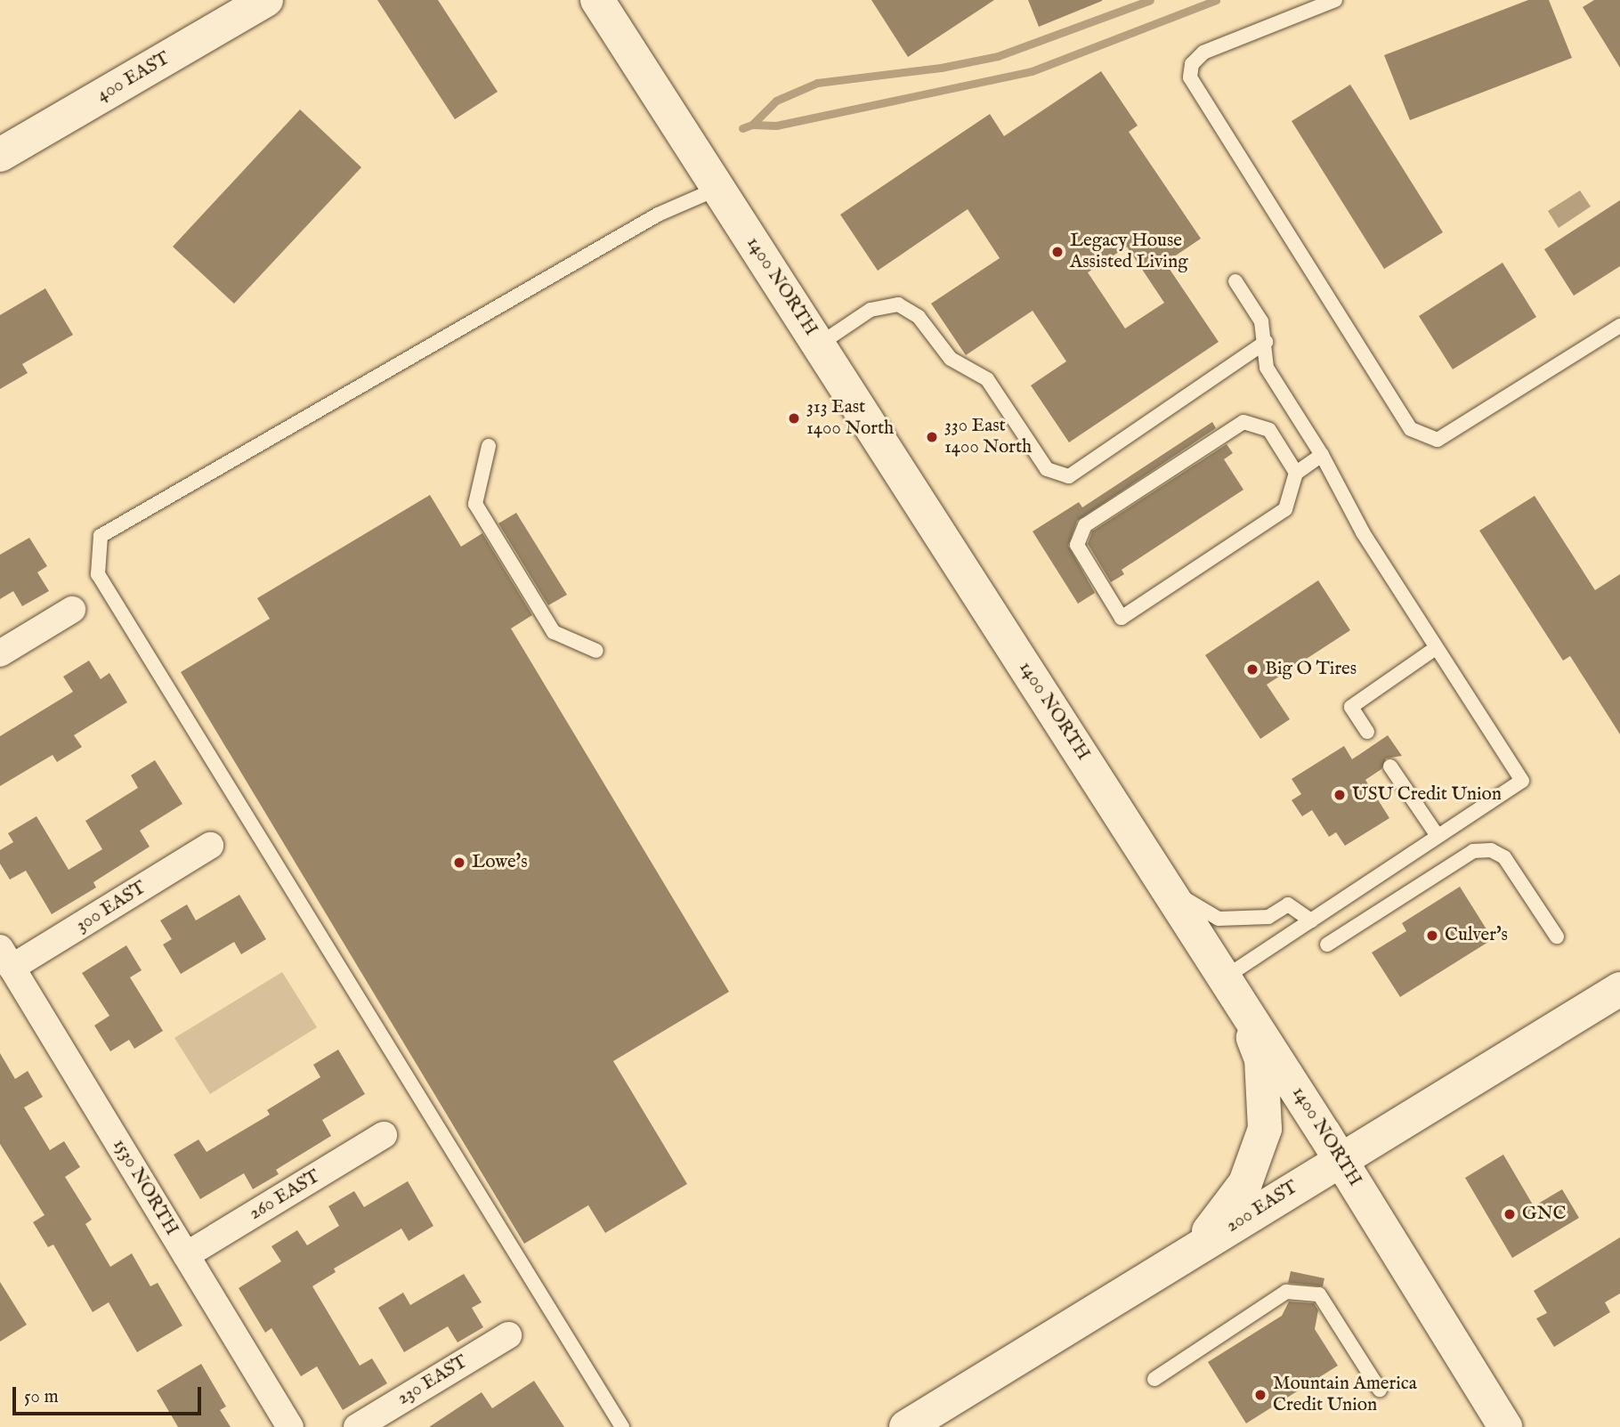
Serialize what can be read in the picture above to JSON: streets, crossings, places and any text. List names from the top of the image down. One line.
{"streets":{"main road":["400 EAST","1400 NORTH","200 EAST"],"street":["300 EAST","1530 NORTH","260 EAST","230 EAST"]},"crossings":[["1400 NORTH","200 EAST"],["300 EAST","1530 NORTH"],["1530 NORTH","260 EAST"]],"places":["Legacy House Assisted Living","313 East 1400 North","330 East 1400 North","Big O Tires","USU Credit Union","Lowe's","Culver's","GNC","Mountain America Credit Union"],"scale_bar":"50 m"}
